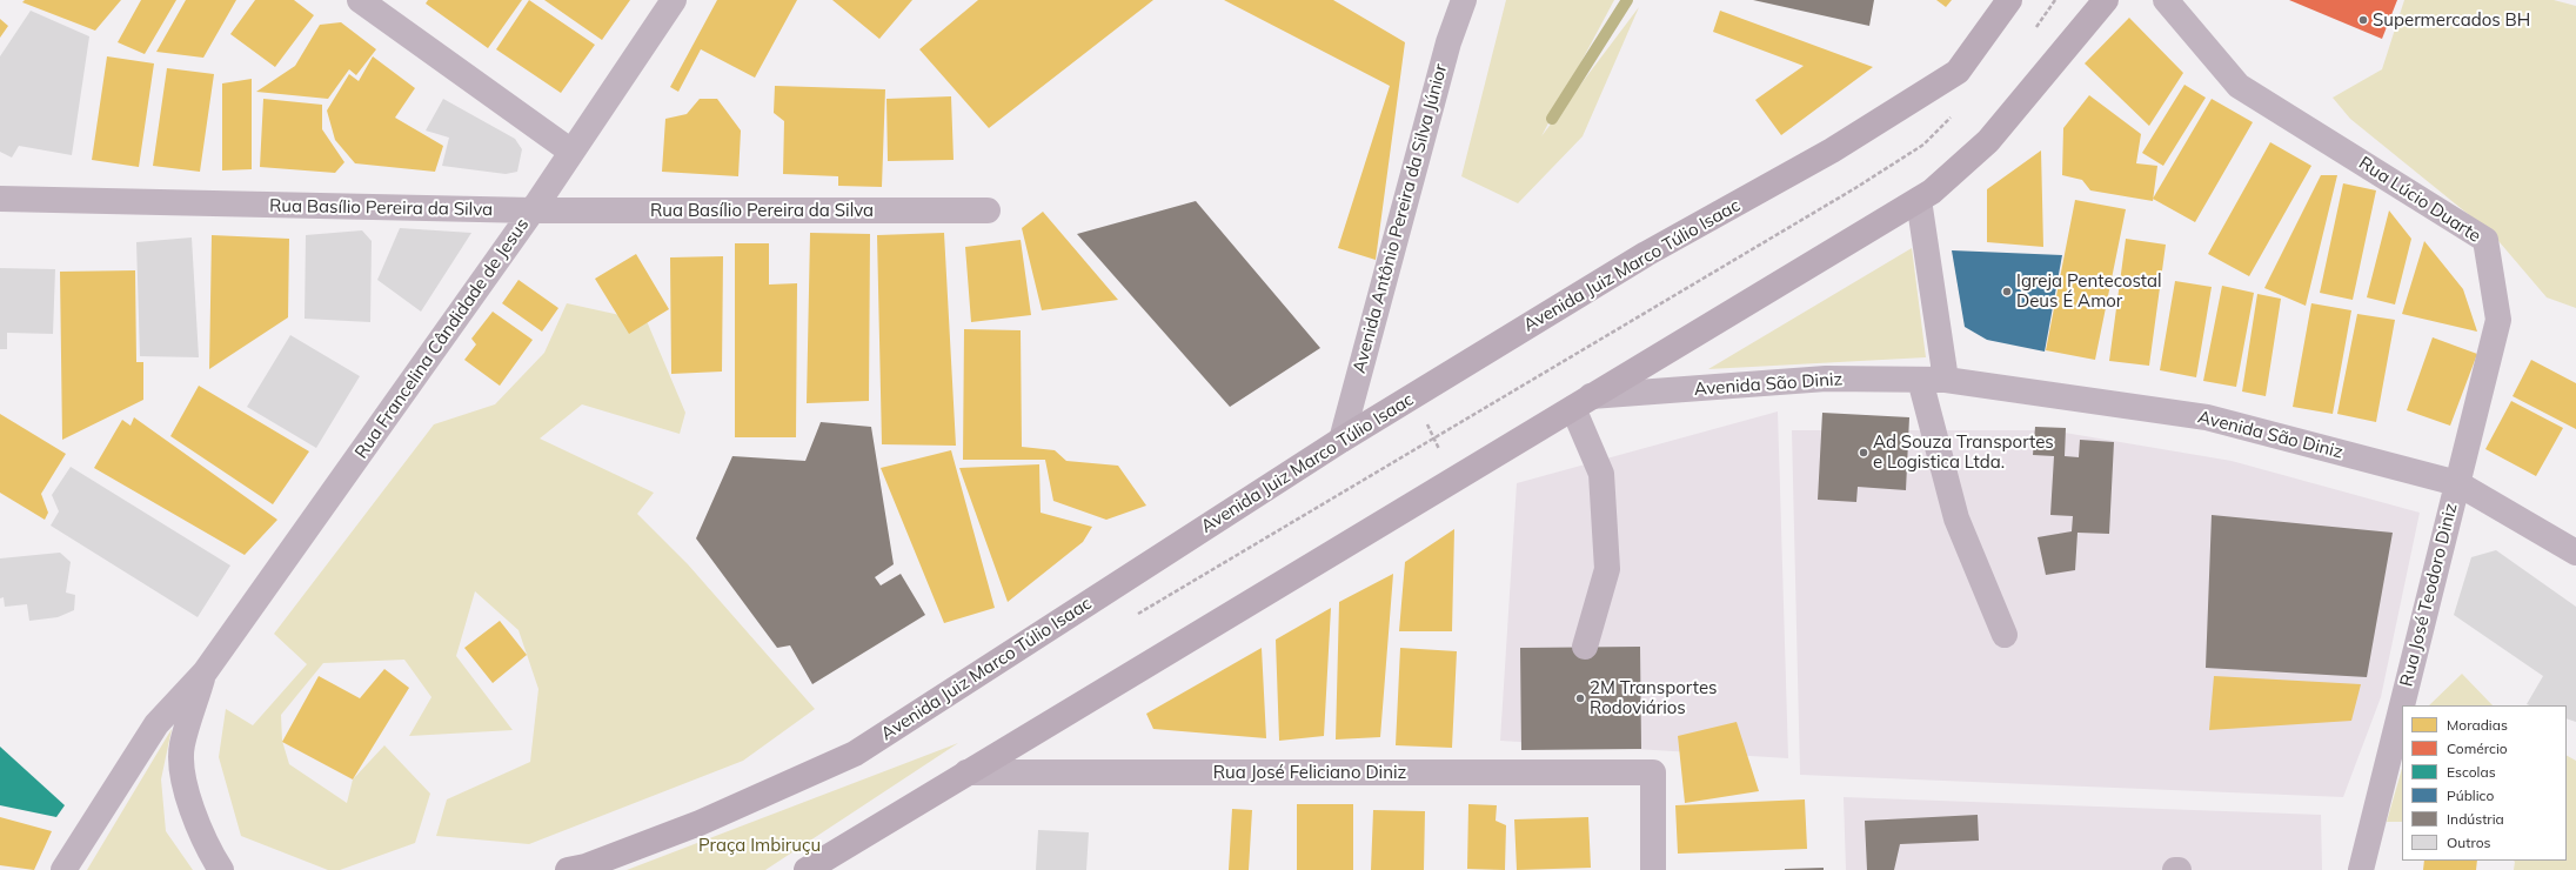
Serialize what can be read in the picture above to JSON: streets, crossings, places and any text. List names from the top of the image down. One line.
{"streets":{"main road":["Avenida Juiz Marco Túlio Isaac"],"street":["Rua Lúcio Duarte","Rua Basílio Pereira da Silva","Avenida Antônio Pereira da Silva Júnior","Rua Francelina Cândidade de Jesus","Avenida São Diniz","Rua José Teodoro Diniz","Rua José Feliciano Diniz"]},"crossings":[["Rua Lúcio Duarte","Avenida São Diniz"],["Rua Lúcio Duarte","Rua José Teodoro Diniz"],["Rua Basílio Pereira da Silva","Rua Francelina Cândidade de Jesus"],["Avenida Antônio Pereira da Silva Júnior","Avenida Juiz Marco Túlio Isaac"],["Avenida São Diniz","Rua José Teodoro Diniz"]],"parks":["Praça Imbiruçu"],"places":["Supermercados BH","Igreja Pentecostal Deus É Amor","Ad Souza Transportes e Logistica Ltda.","2M Transportes Rodoviários"],"legend":["Moradias","Comércio","Escolas","Público","Indústria","Outros"]}
